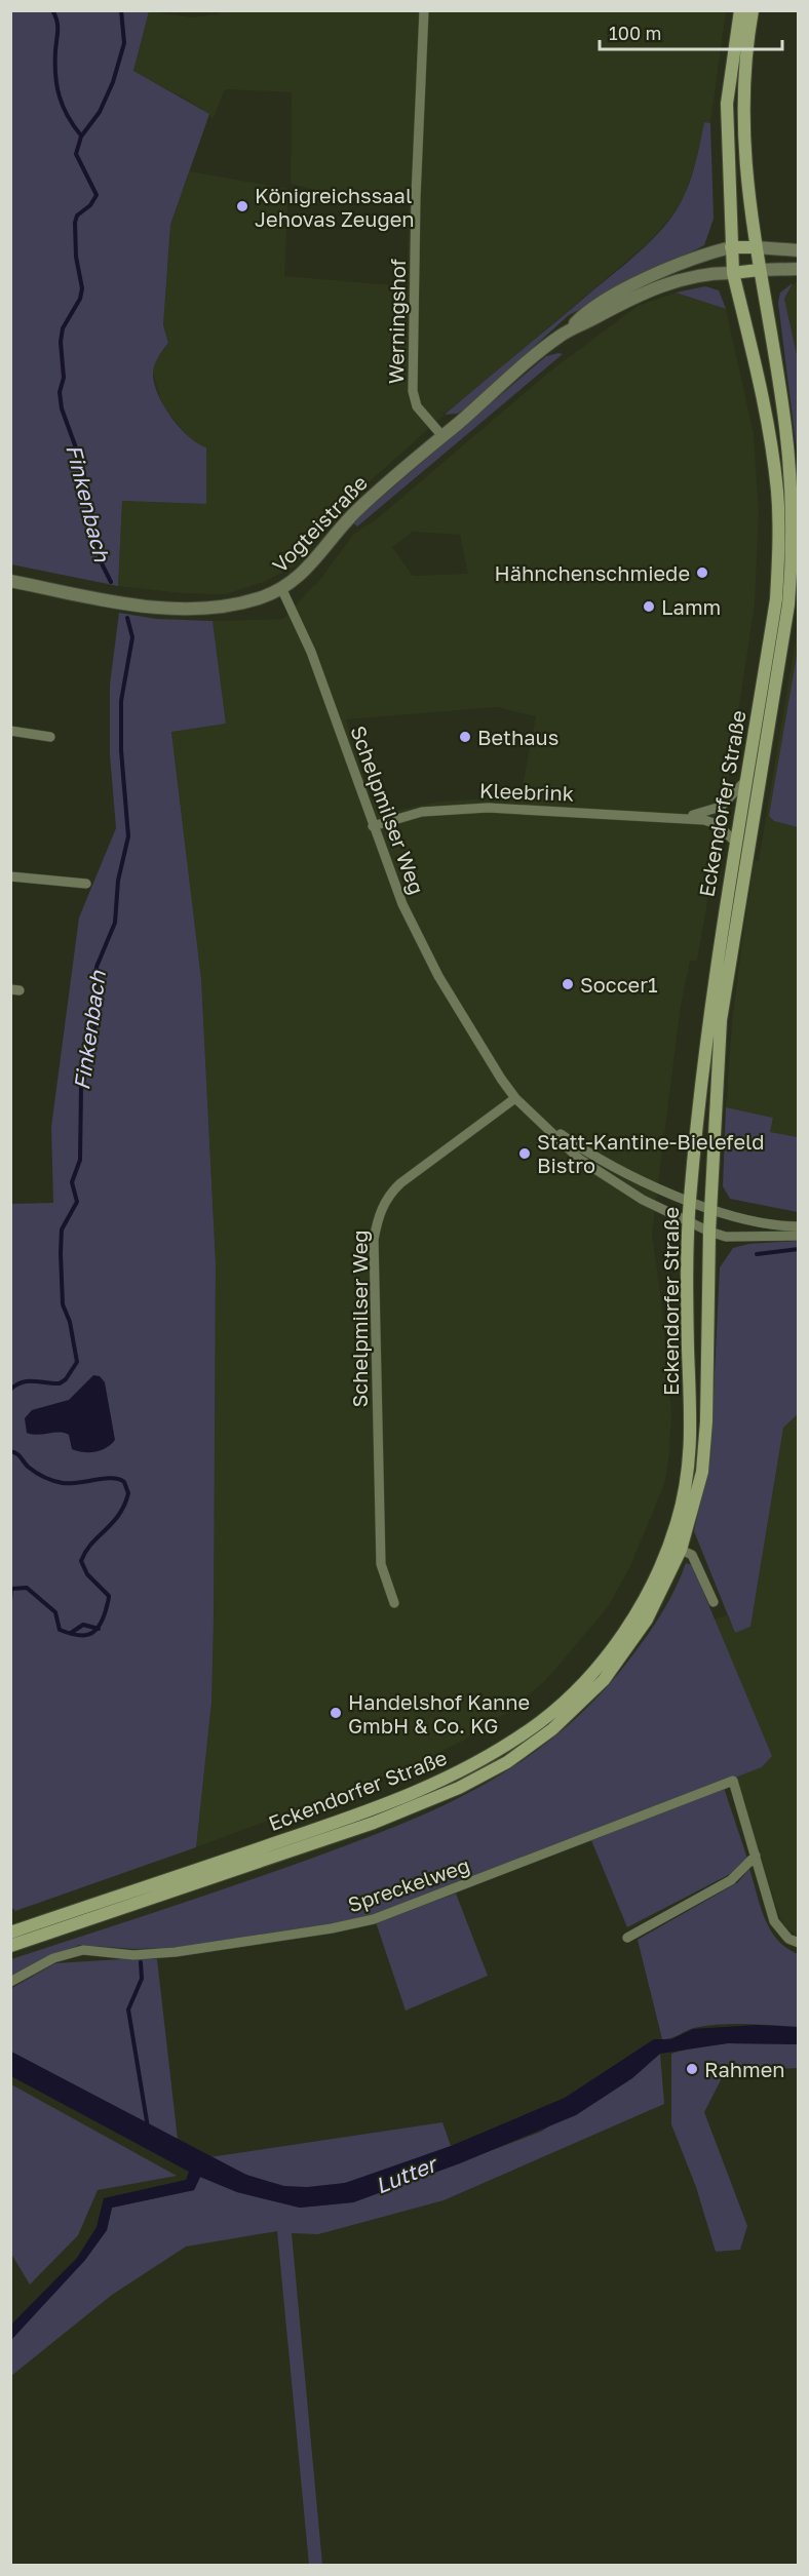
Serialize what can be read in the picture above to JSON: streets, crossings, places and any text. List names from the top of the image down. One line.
{"streets":{"main road":["Eckendorfer Straße"],"street":["Werningshof","Vogteistraße","Kleebrink","Schelpmilser Weg","Spreckelweg"]},"crossings":[["Werningshof","Vogteistraße"],["Vogteistraße","Eckendorfer Straße"],["Vogteistraße","Schelpmilser Weg"],["Kleebrink","Eckendorfer Straße"],["Kleebrink","Schelpmilser Weg"],["Eckendorfer Straße","Schelpmilser Weg"]],"water":["Finkenbach","Lutter"],"places":["Königreichssaal Jehovas Zeugen","Hähnchenschmiede","Lamm","Bethaus","Soccer1","Statt-Kantine-Bielefeld Bistro","Handelshof Kanne GmbH & Co. KG","Rahmen"],"scale_bar":"100 m"}
